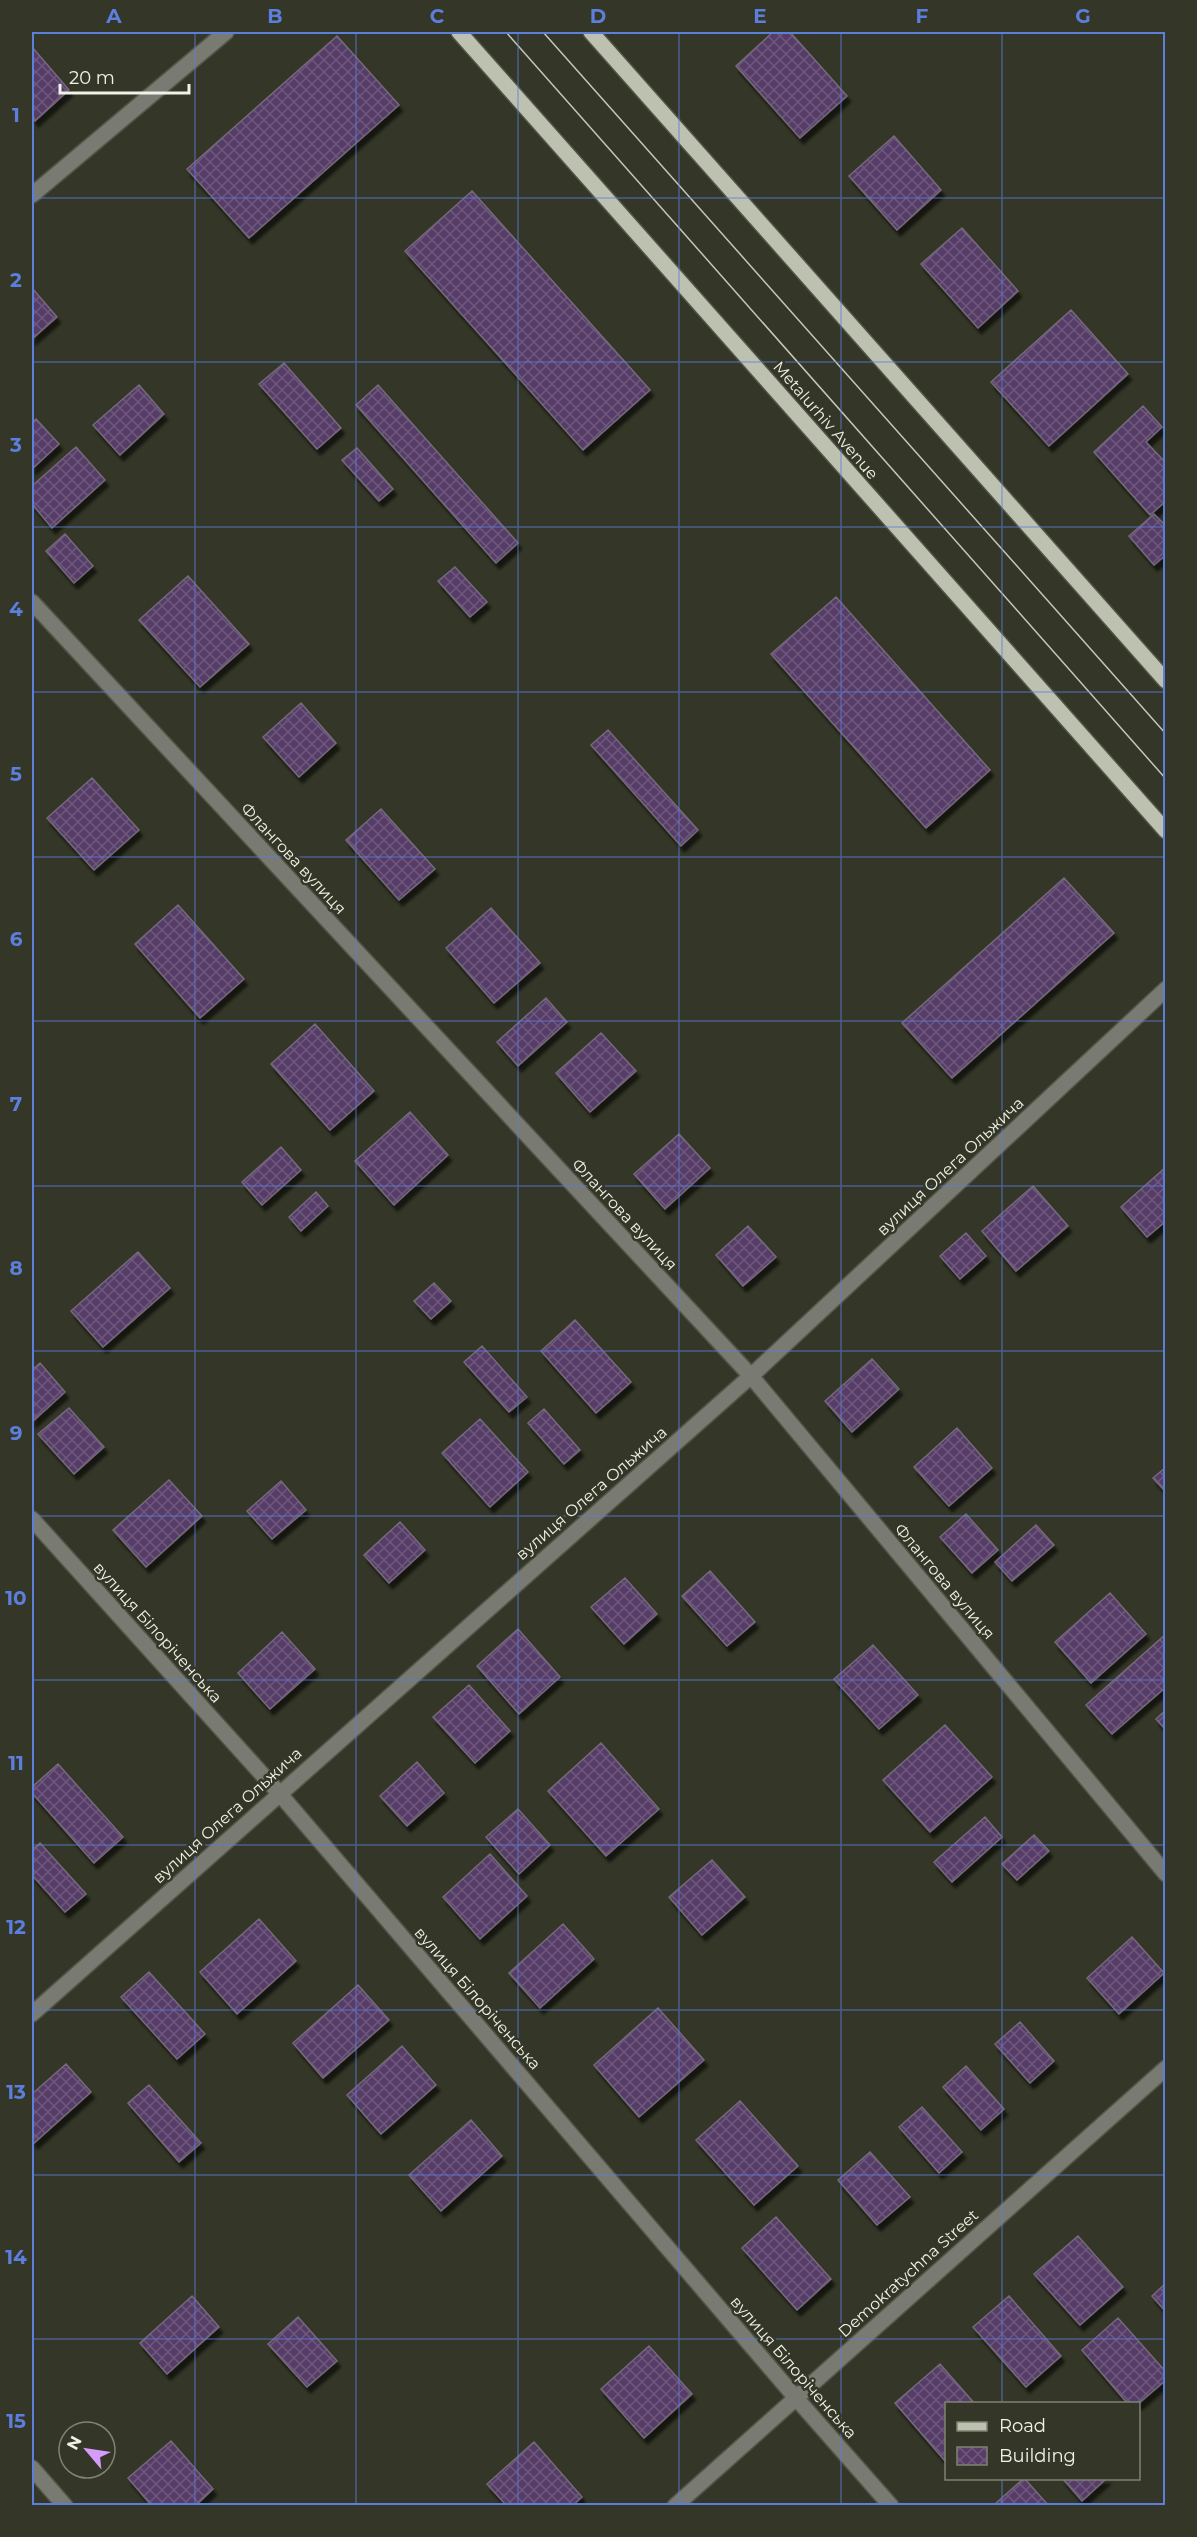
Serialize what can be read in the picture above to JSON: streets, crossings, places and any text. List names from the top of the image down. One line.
{"streets":{"main road":["Metalurhiv Avenue"],"street":["Флангова вулиця","вулиця Олега Ольжича","вулиця Білоріченська","Demokratychna Street"]},"crossings":[["Флангова вулиця","вулиця Олега Ольжича"],["вулиця Олега Ольжича","вулиця Білоріченська"],["вулиця Білоріченська","Demokratychna Street"]],"legend":["Road","Building"],"scale_bar":"20 m","north":"top left","grid":{"columns":["A","B","C","D","E","F","G"],"rows":["1","2","3","4","5","6","7","8","9","10","11","12","13","14","15"]}}
